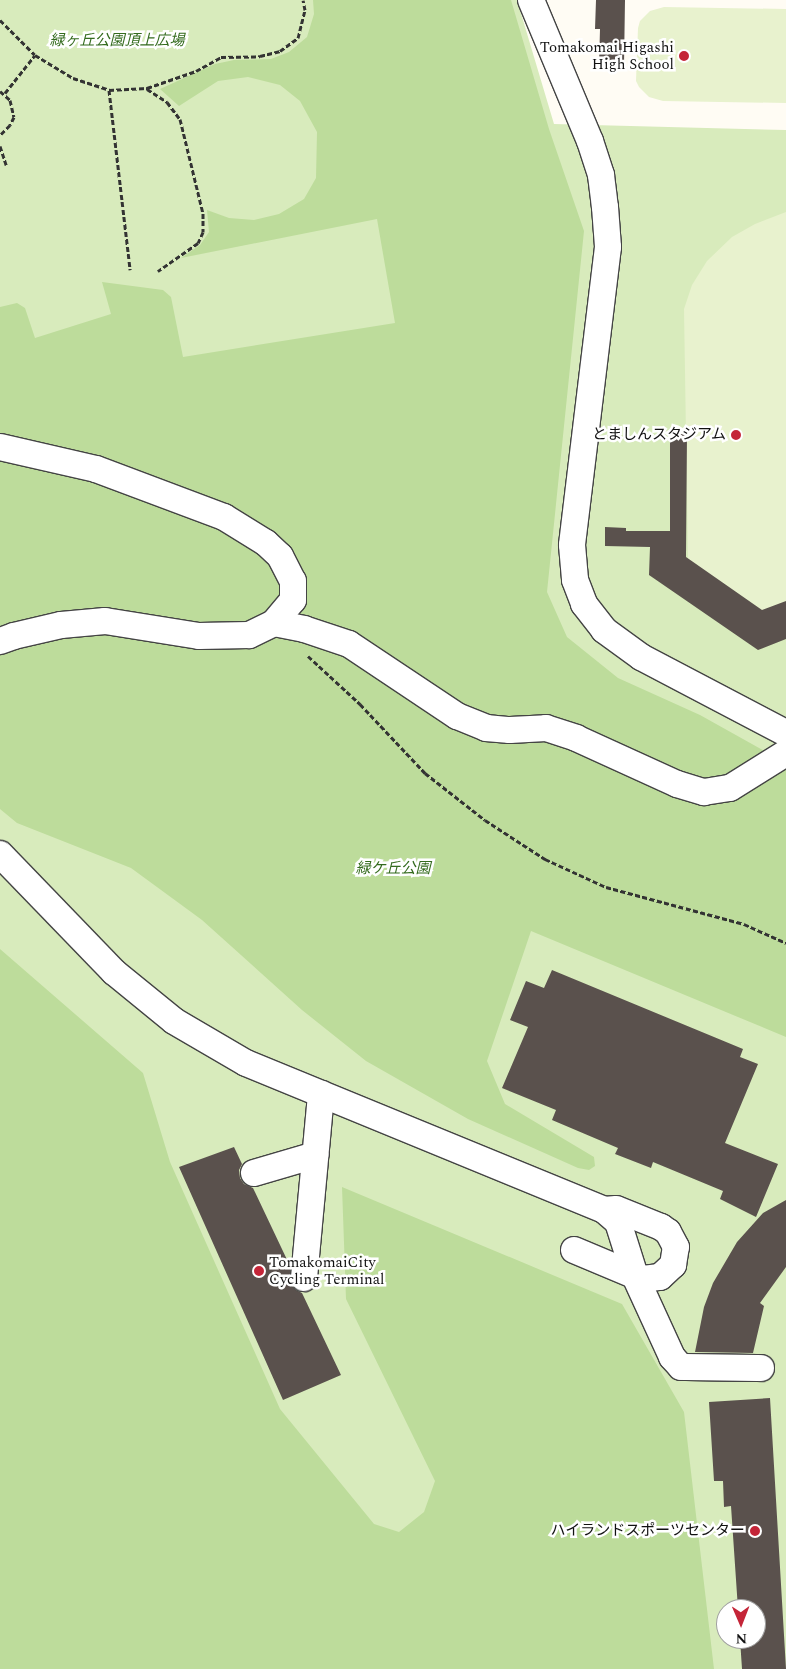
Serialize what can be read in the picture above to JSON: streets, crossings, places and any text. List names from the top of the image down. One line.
{"parks":["緑ヶ丘公園頂上広場","緑ケ丘公園"],"places":["Tomakomai Higashi High School","とましんスタジアム","TomakomaiCity Cycling Terminal","ハイランドスポーツセンター"],"north":"bottom"}
